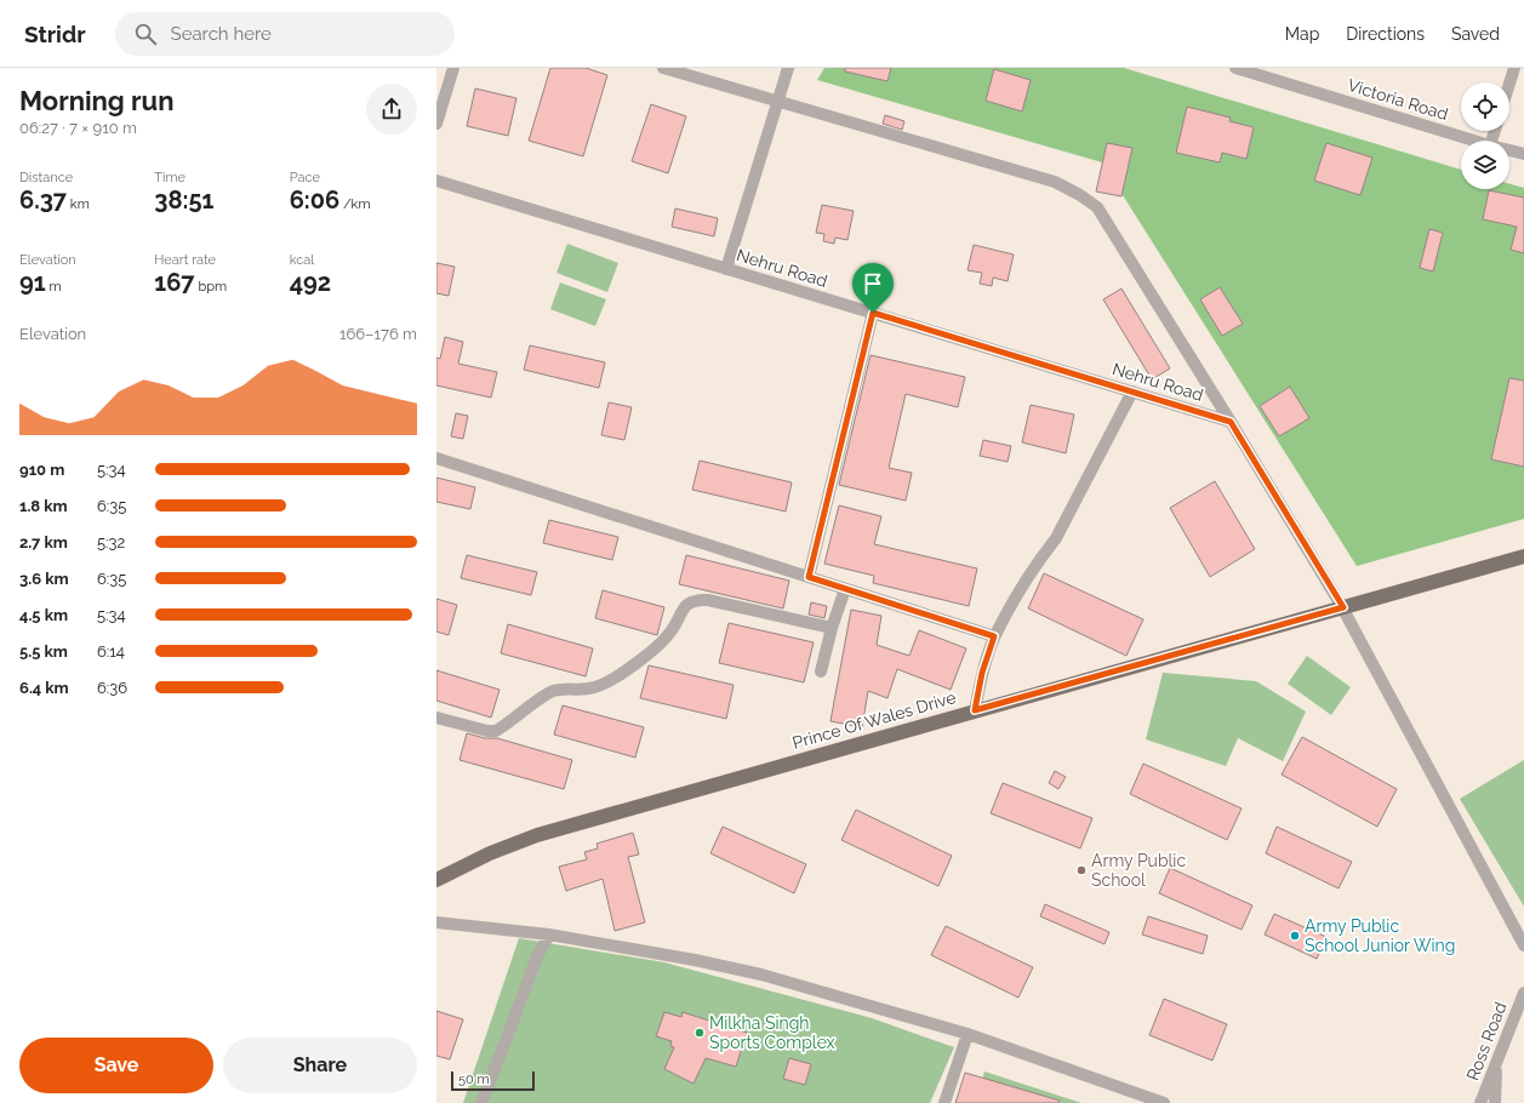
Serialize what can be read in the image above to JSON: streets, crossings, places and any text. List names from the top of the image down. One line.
{"streets":{"main road":["Prince Of Wales Drive"],"street":["Victoria Road","Nehru Road","Ross Road"]},"places":["Army Public School","Army Public School Junior Wing","Milkha Singh Sports Complex"],"scale_bar":"50 m","page":{"header":"Stridr","search":"Search here","nav":["Map","Directions","Saved"],"heading":["Morning run","06:27 · 7 × 910 m"],"stats":[["Distance","6.37 km"],["Time","38:51"],["Pace","6:06 /km"],["Elevation","91 m"],["Heart rate","167 bpm"],["kcal","492"]],"chart":["Elevation","166–176 m"],"list":[{"name":"910 m","note":"5:34"},{"name":"1.8 km","note":"6:35"},{"name":"2.7 km","note":"5:32"},{"name":"3.6 km","note":"6:35"},{"name":"4.5 km","note":"5:34"},{"name":"5.5 km","note":"6:14"},{"name":"6.4 km","note":"6:36"}],"buttons":["Save","Share"],"scale":"50 m"}}
